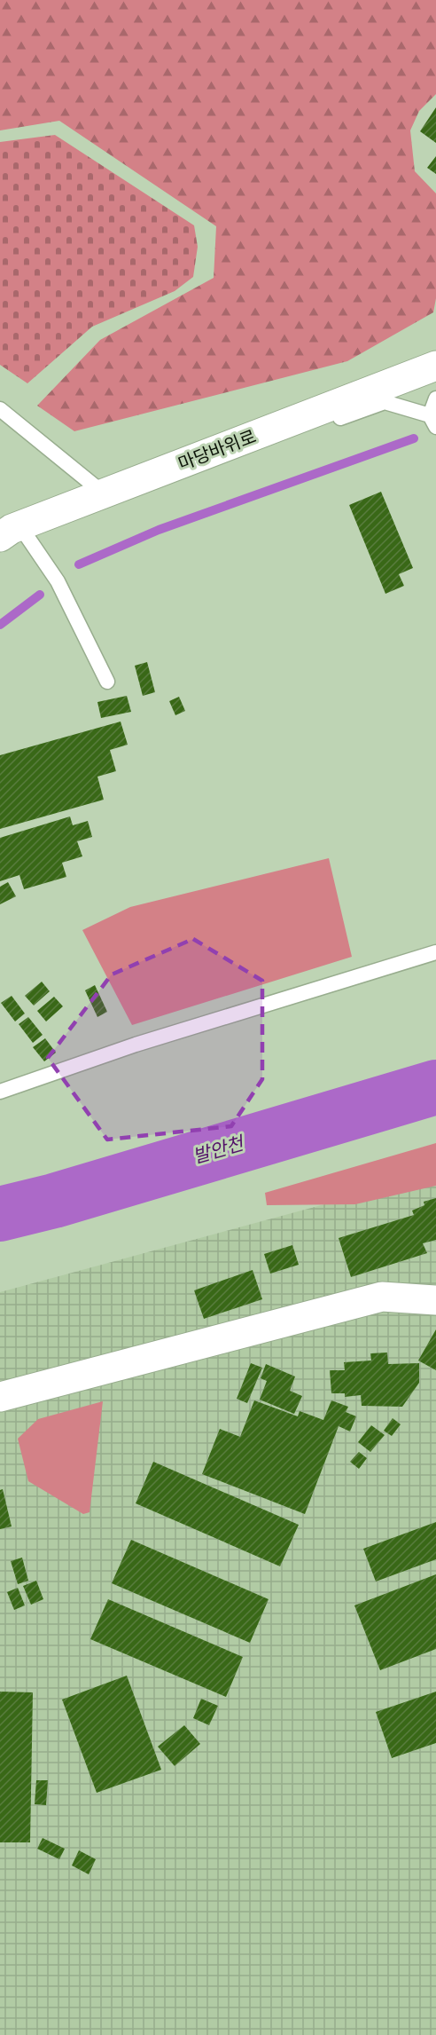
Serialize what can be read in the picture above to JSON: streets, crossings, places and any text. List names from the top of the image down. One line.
{"streets":{"main road":["마당바위로"]},"water":["발안천"]}
